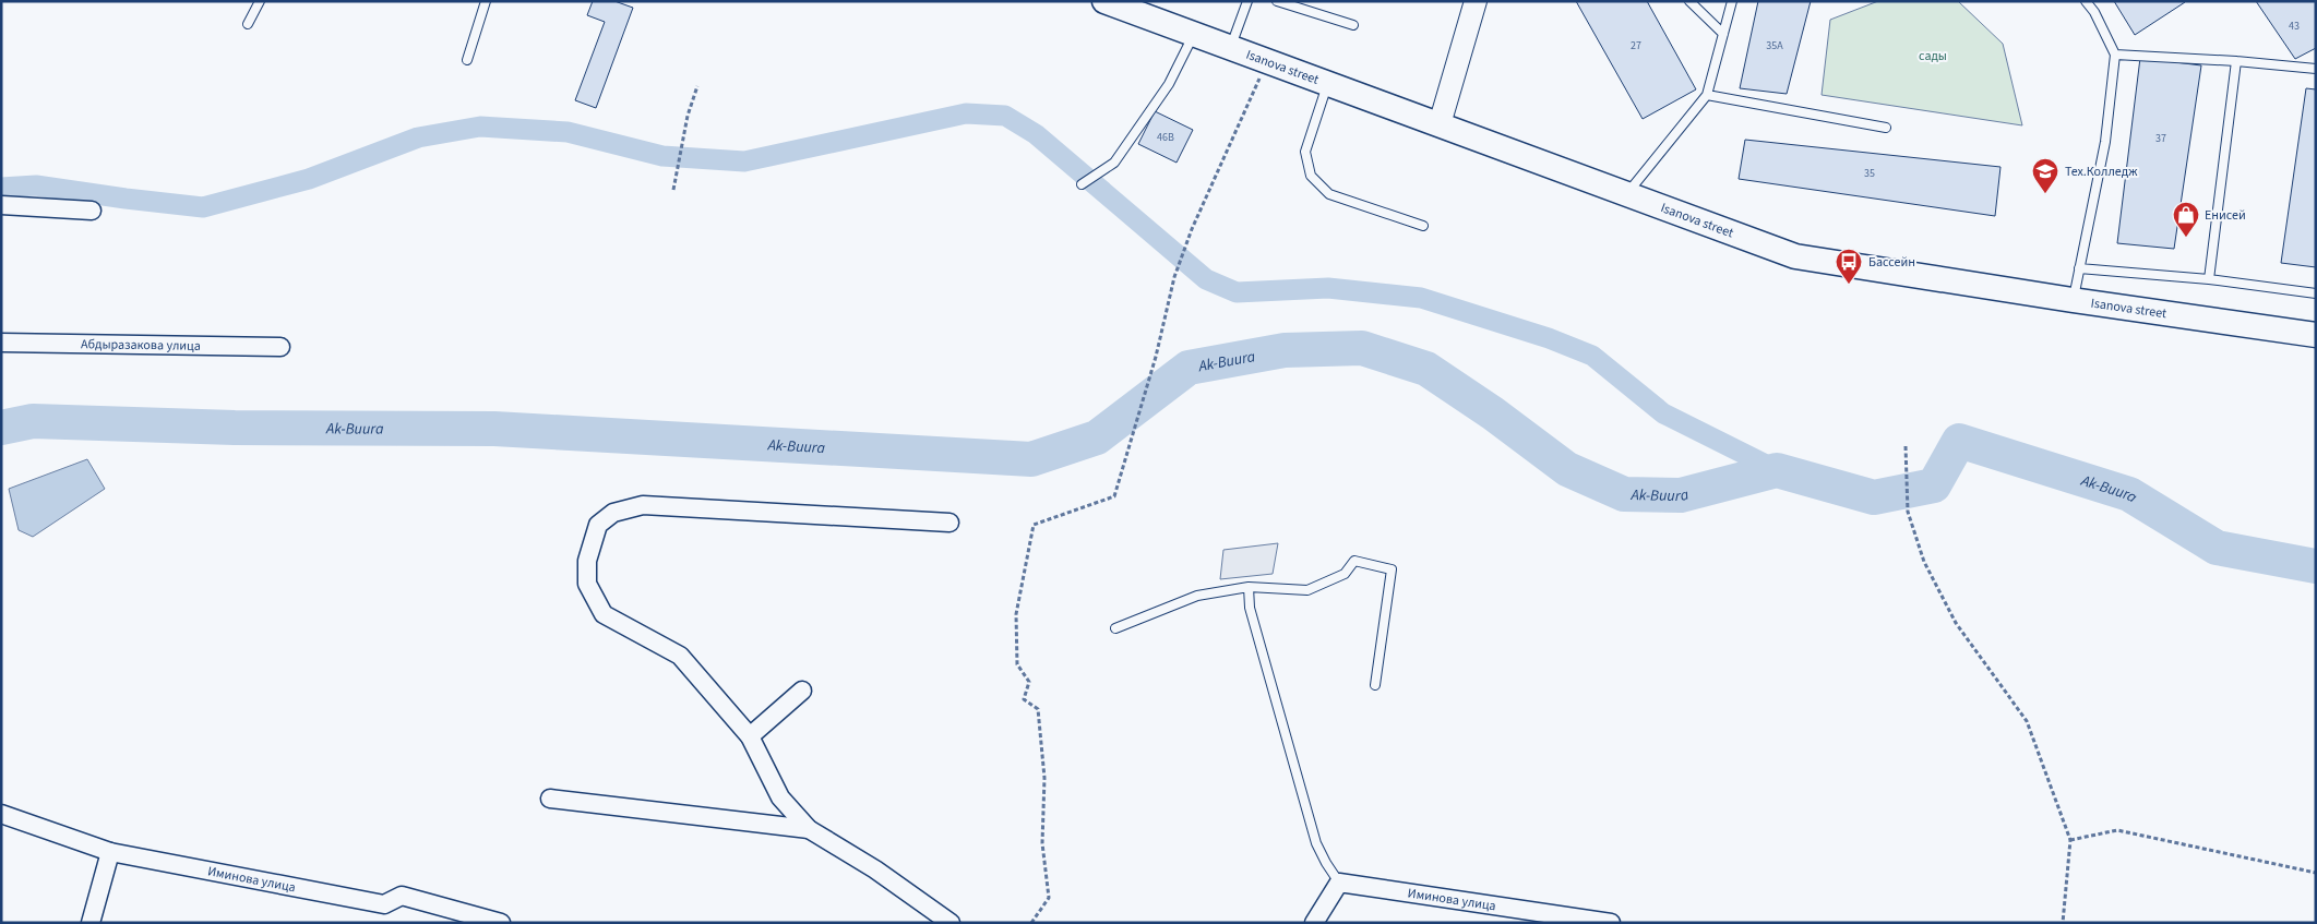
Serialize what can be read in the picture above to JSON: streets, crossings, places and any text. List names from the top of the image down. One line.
{"streets":{"main road":["Isanova street"],"street":["Абдыразакова улица","Иминова улица"]},"water":["Ak-Buura"],"parks":["сады"],"places":{"school or university":["Тех.Колледж"],"shop":["Енисей"],"bus stop":["Бассейн"]},"house_numbers":["43","27","35А","46В","37","35"]}
